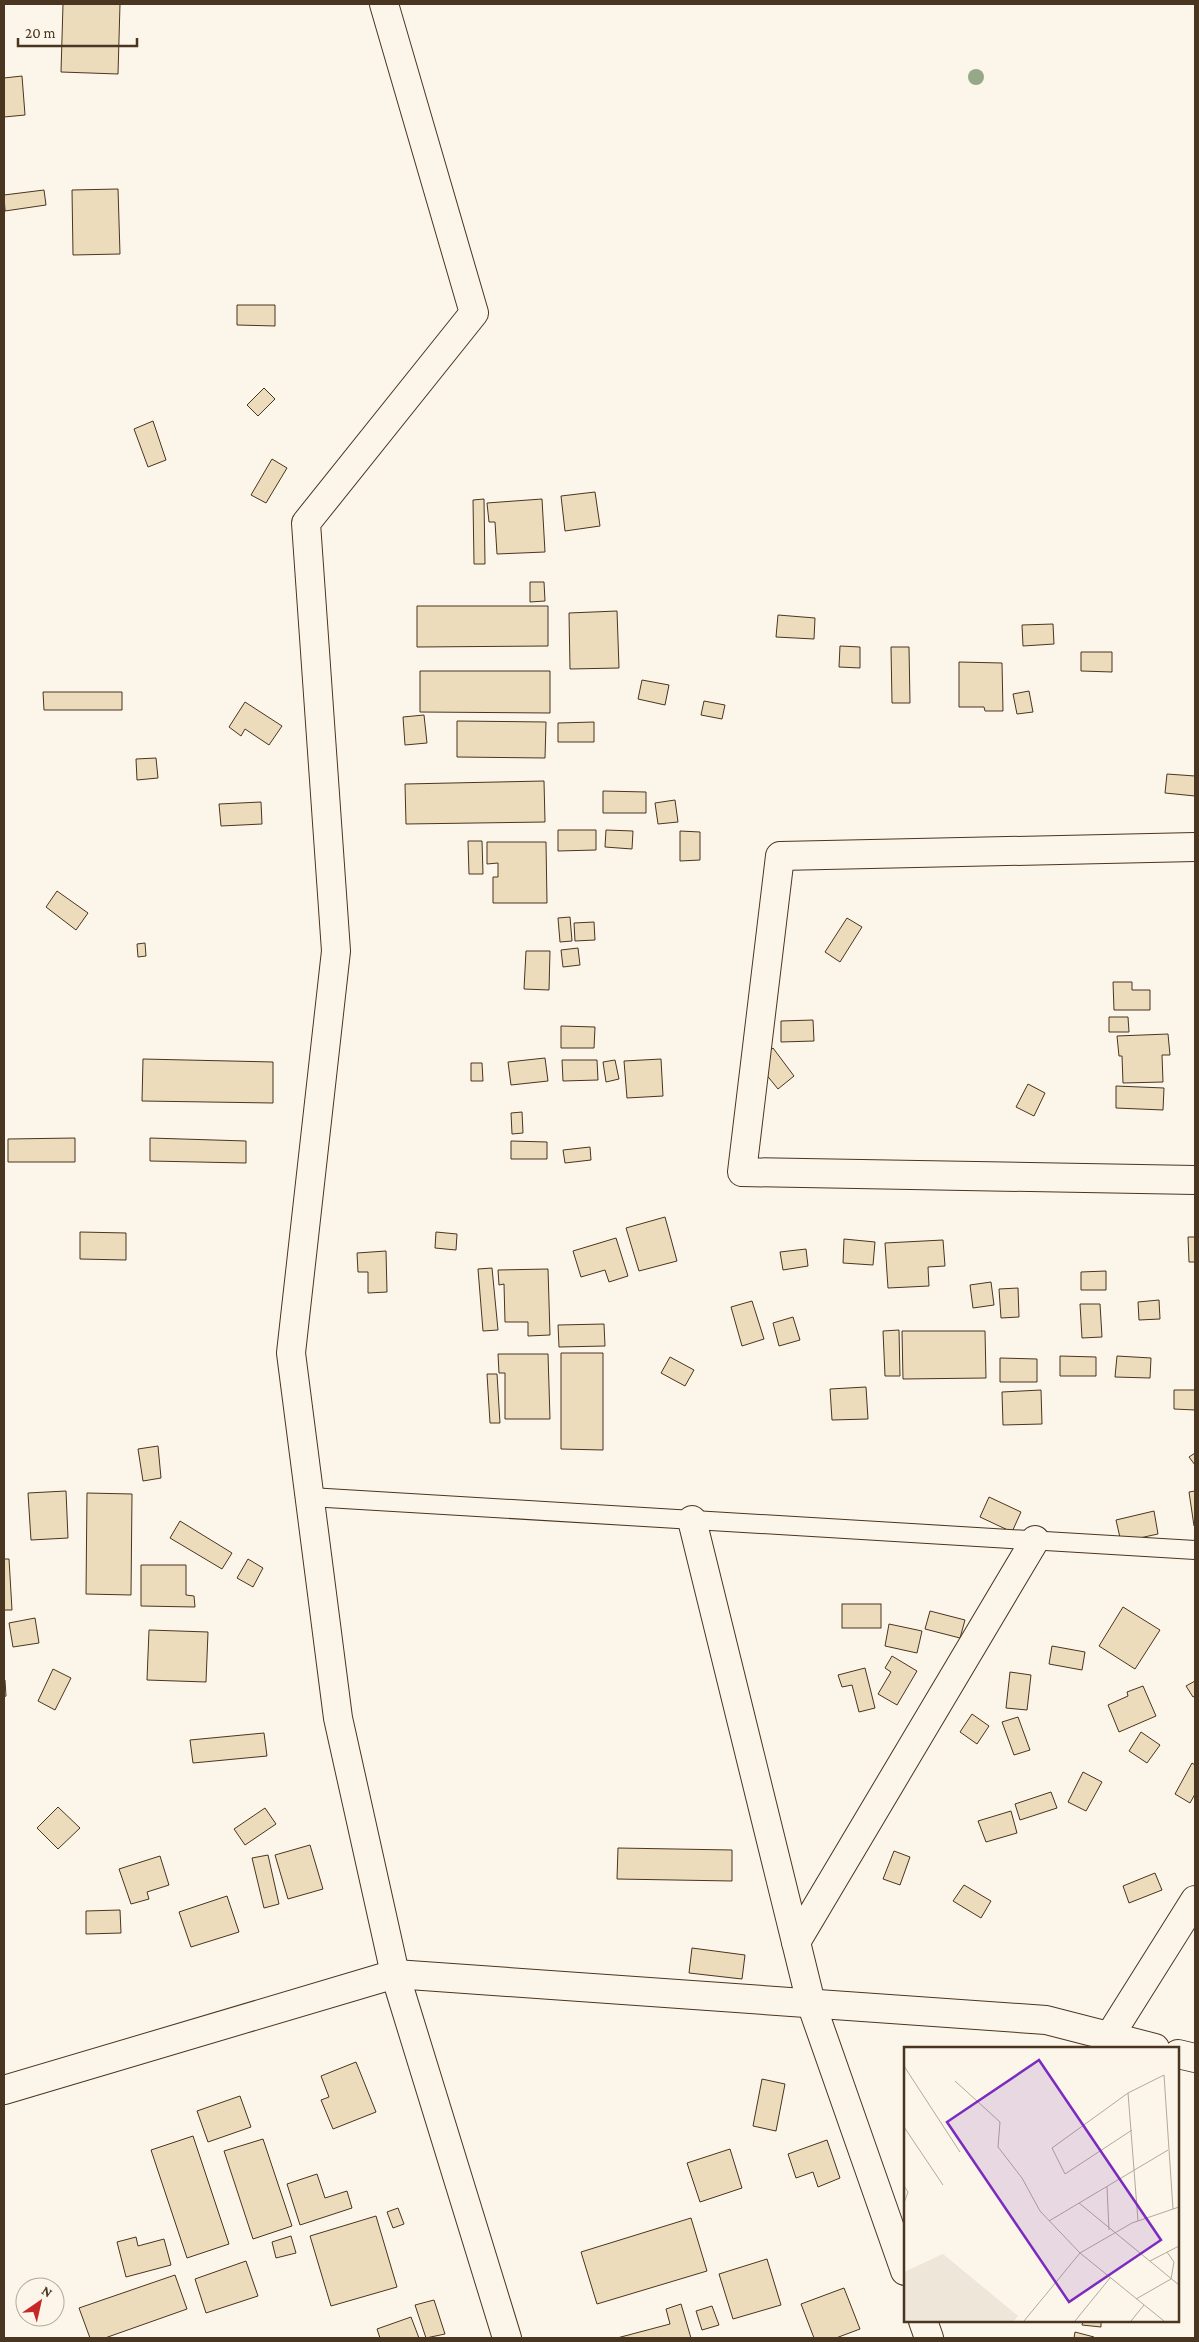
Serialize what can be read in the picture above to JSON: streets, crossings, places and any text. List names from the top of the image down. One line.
{"scale_bar":"20 m","north":"top right"}
